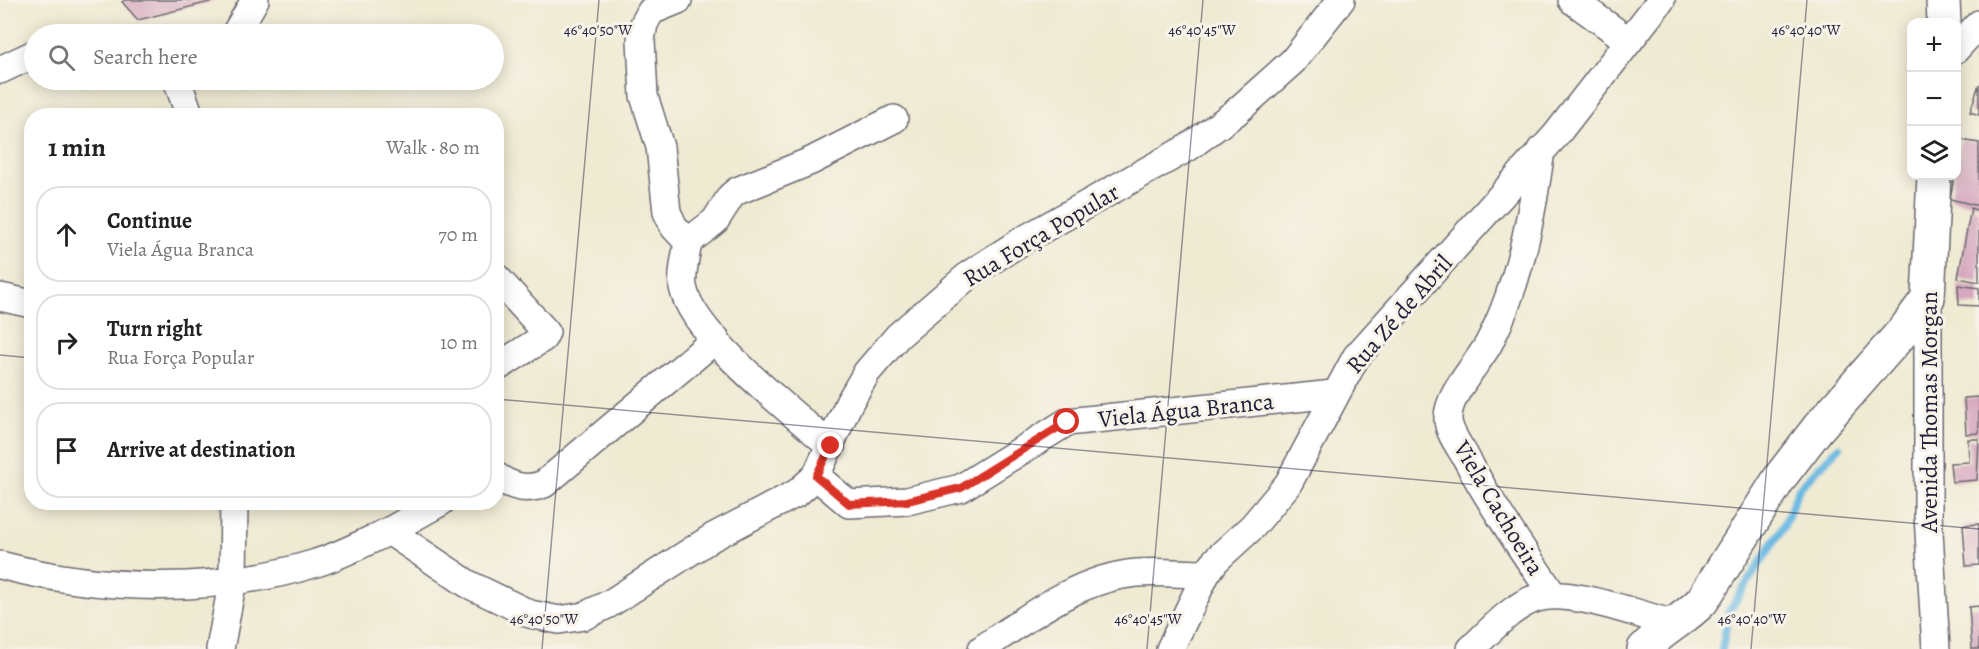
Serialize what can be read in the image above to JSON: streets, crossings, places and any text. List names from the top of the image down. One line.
{"streets":{"street":["Rua Força Popular","Rua Zé de Abril","Viela Água Branca","Avenida Thomas Morgan","Viela Cachoeira"]},"crossings":[["Rua Força Popular","Viela Água Branca"],["Rua Zé de Abril","Viela Água Branca"],["Rua Zé de Abril","Viela Cachoeira"]],"page":{"map_buttons":["+","−"],"search":"Search here","heading":["1 min","Walk · 80 m"],"list":[["Continue","Viela Água Branca","70 m"],["Turn right","Rua Força Popular","10 m"],"Arrive at destination"]},"coordinates":["46°40'50\"W","46°40'45\"W","46°40'40\"W"]}
